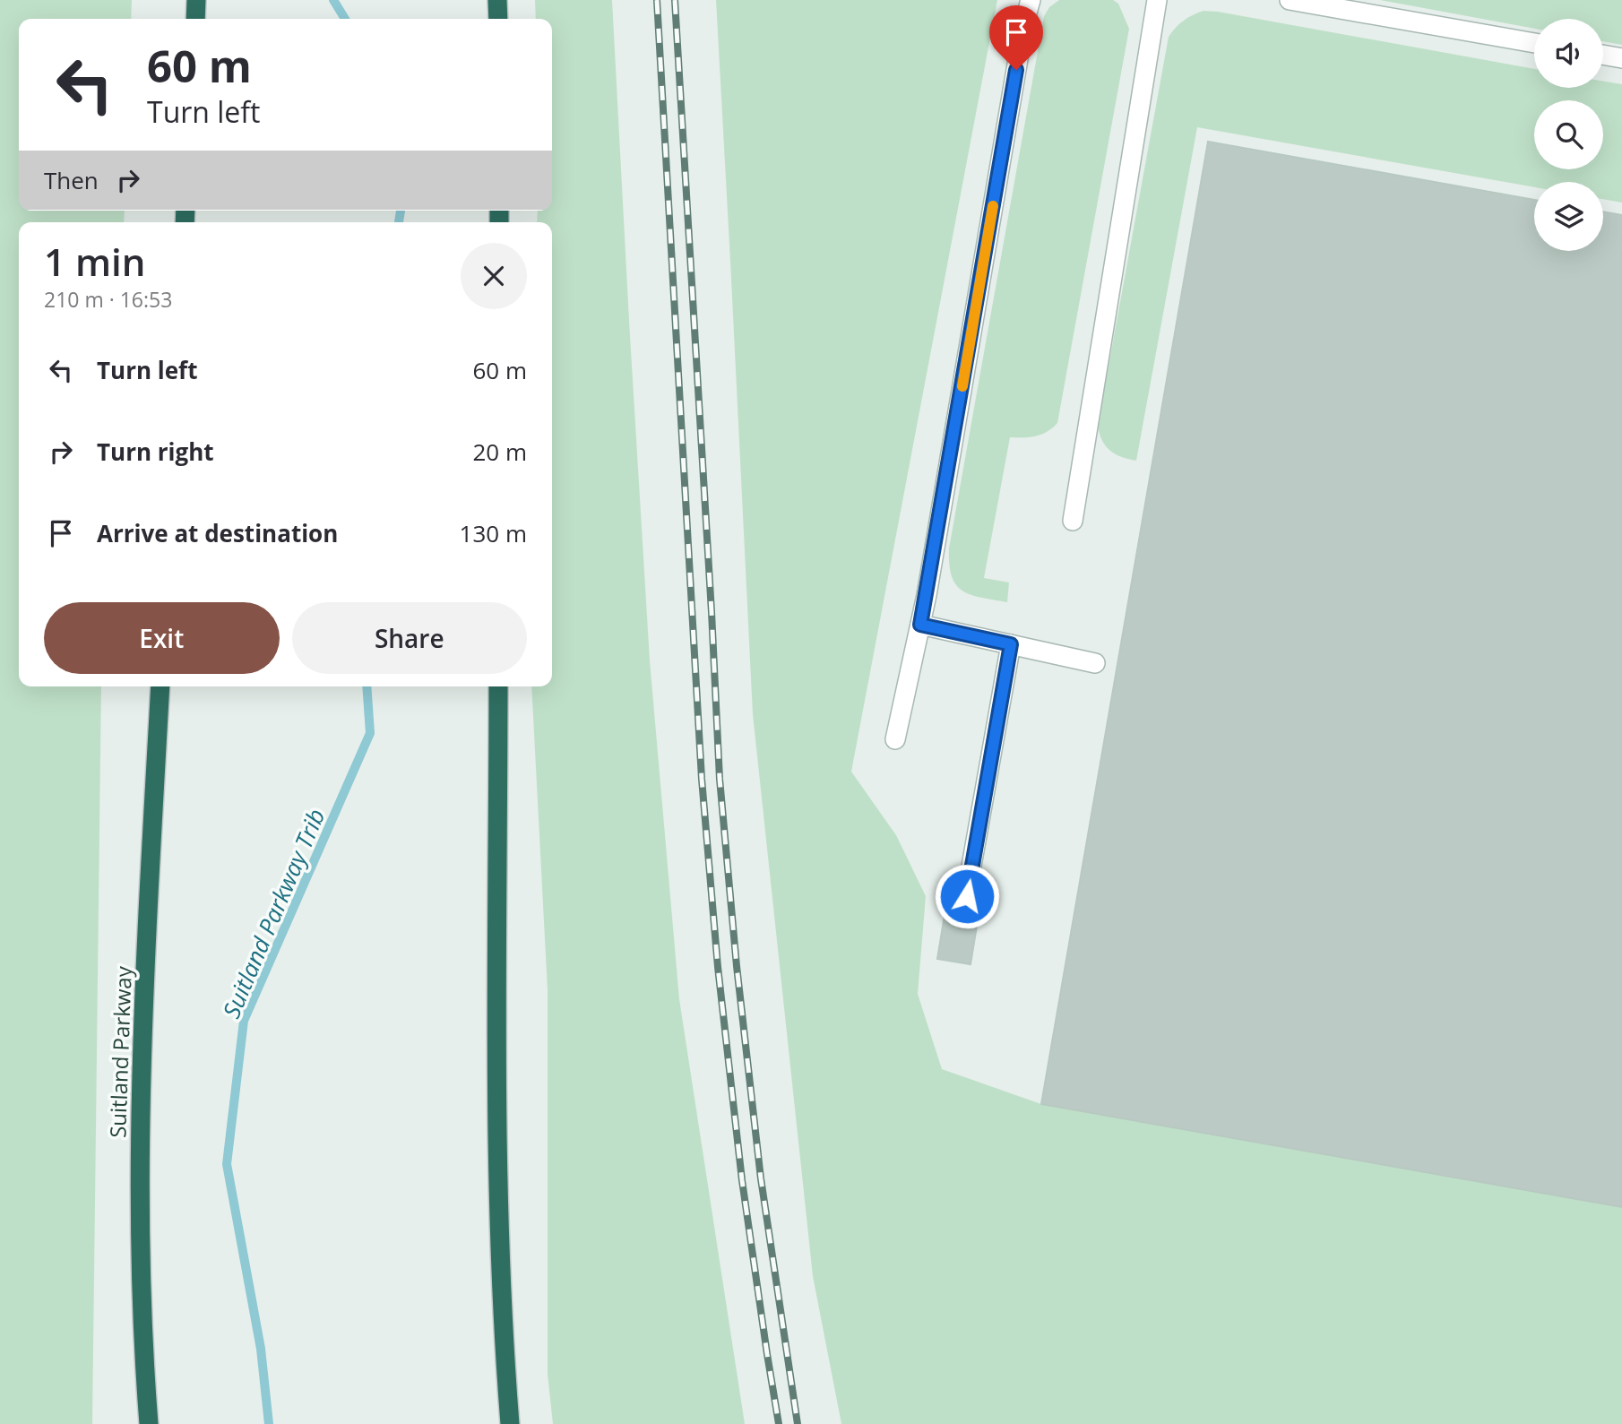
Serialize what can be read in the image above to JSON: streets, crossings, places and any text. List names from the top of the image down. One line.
{"streets":{"highway":["Suitland Parkway"]},"water":["Suitland Parkway Trib"],"page":{"turn":["60 m","Turn left"],"then":"Then","heading":["1 min","210 m · 16:53"],"list":[{"name":"Turn left","value":"60 m"},{"name":"Turn right","value":"20 m"},{"name":"Arrive at destination","value":"130 m"}],"buttons":["Exit","Share"]}}
